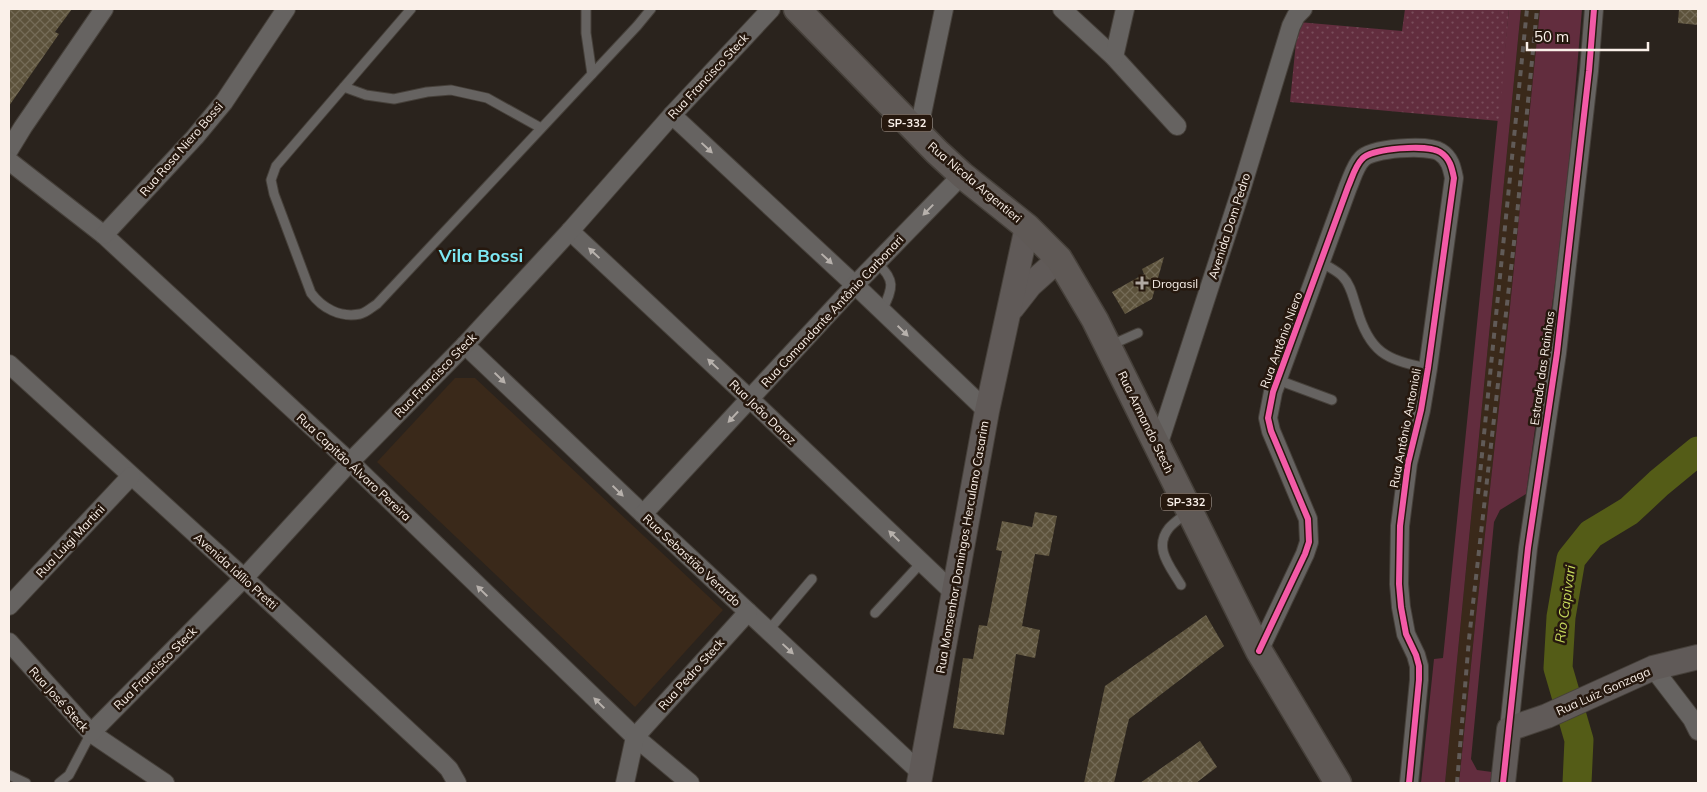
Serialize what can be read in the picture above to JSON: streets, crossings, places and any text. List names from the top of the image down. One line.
{"streets":{"main road":["SP-332","Rua Nicola Argentieri","Rua Armando Stech","Rua Monsenhor Domingos Herculano Casarim","Rua Luiz Gonzaga"],"street":["Rua Francisco Steck","Rua Rosa Niero Bossi","Avenida Dom Pedro","Rua Comandante Antônio Carbonari","Rua Antônio Niero","Estrada das Rainhas","Rua João Daroz","Rua Antônio Antonioli","Rua Capitão Álvaro Pereira","Rua Luigi Martini","Rua Sebastião Verardo","Avenida Idílio Pretti","Rua Pedro Steck","Rua José Steck"]},"crossings":[["Rua Francisco Steck","Rua João Daroz"],["Rua Francisco Steck","Rua Capitão Álvaro Pereira"],["Rua Francisco Steck","Rua Sebastião Verardo"],["Rua Francisco Steck","Avenida Idílio Pretti"],["Rua Francisco Steck","Rua José Steck"],["Rua Rosa Niero Bossi","Rua Capitão Álvaro Pereira"],["Rua Nicola Argentieri","Rua Comandante Antônio Carbonari"],["Rua Nicola Argentieri","Rua Armando Stech"],["Rua Nicola Argentieri","Rua Monsenhor Domingos Herculano Casarim"],["Avenida Dom Pedro","Rua Armando Stech"],["Rua Comandante Antônio Carbonari","Rua João Daroz"],["Rua Comandante Antônio Carbonari","Rua Sebastião Verardo"],["Rua Antônio Niero","Rua Armando Stech"],["Rua Antônio Niero","Rua Antônio Antonioli"],["Estrada das Rainhas","Rua Luiz Gonzaga"],["Rua João Daroz","Rua Monsenhor Domingos Herculano Casarim"],["Rua Armando Stech","Rua Monsenhor Domingos Herculano Casarim"],["Rua Capitão Álvaro Pereira","Rua Pedro Steck"],["Rua Luigi Martini","Avenida Idílio Pretti"],["Rua Monsenhor Domingos Herculano Casarim","Rua Sebastião Verardo"],["Rua Sebastião Verardo","Rua Pedro Steck"]],"one_way":["Rua Comandante Antônio Carbonari","Rua Capitão Álvaro Pereira","Rua Sebastião Verardo"],"districts":["Vila Bossi"],"water":["Rio Capivari"],"places":{"health":["Drogasil"]},"scale_bar":"50 m"}
